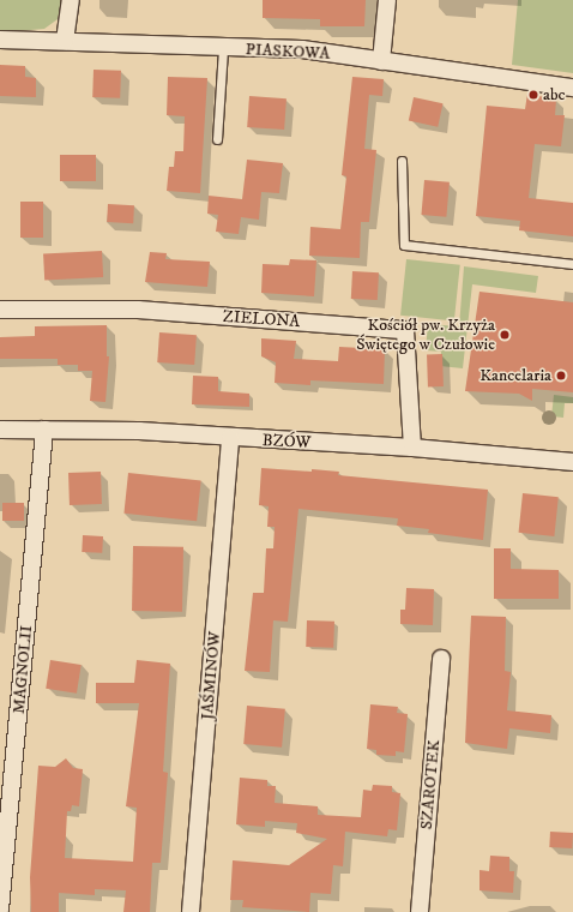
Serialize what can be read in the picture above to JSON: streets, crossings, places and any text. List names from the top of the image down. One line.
{"streets":{"street":["PIASKOWA","ZIELONA","BZÓW","MAGNOLII","JAŚMINÓW","SZAROTEK"]},"crossings":[["ZIELONA","BZÓW"],["BZÓW","MAGNOLII"],["BZÓW","JAŚMINÓW"]],"places":["abc","Kościół pw. Krzyża Świętego w Czułowie","Kancelaria"]}
